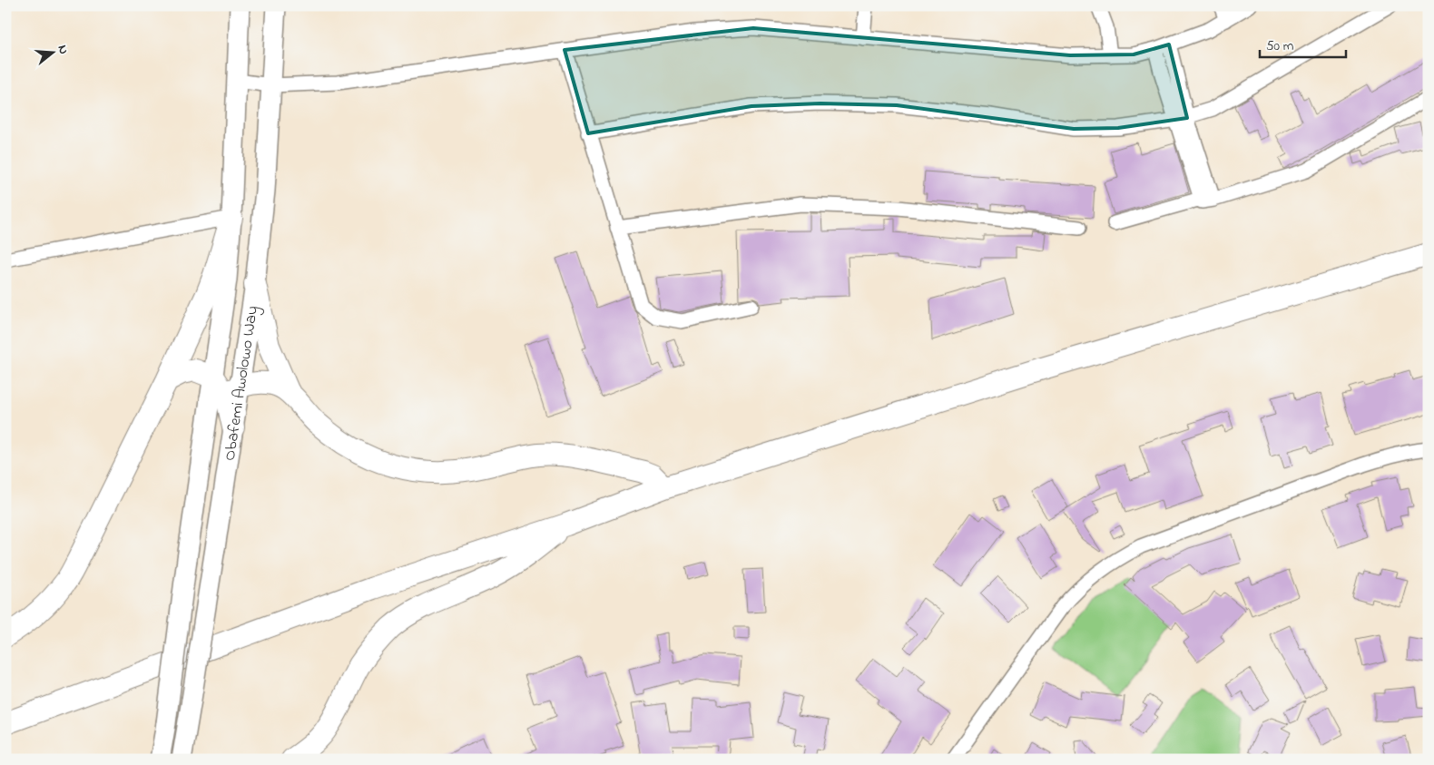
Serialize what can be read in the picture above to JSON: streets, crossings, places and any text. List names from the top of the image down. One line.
{"streets":{"main road":["Obafemi Awolowo Way"]},"scale_bar":"50 m","north":"right"}
